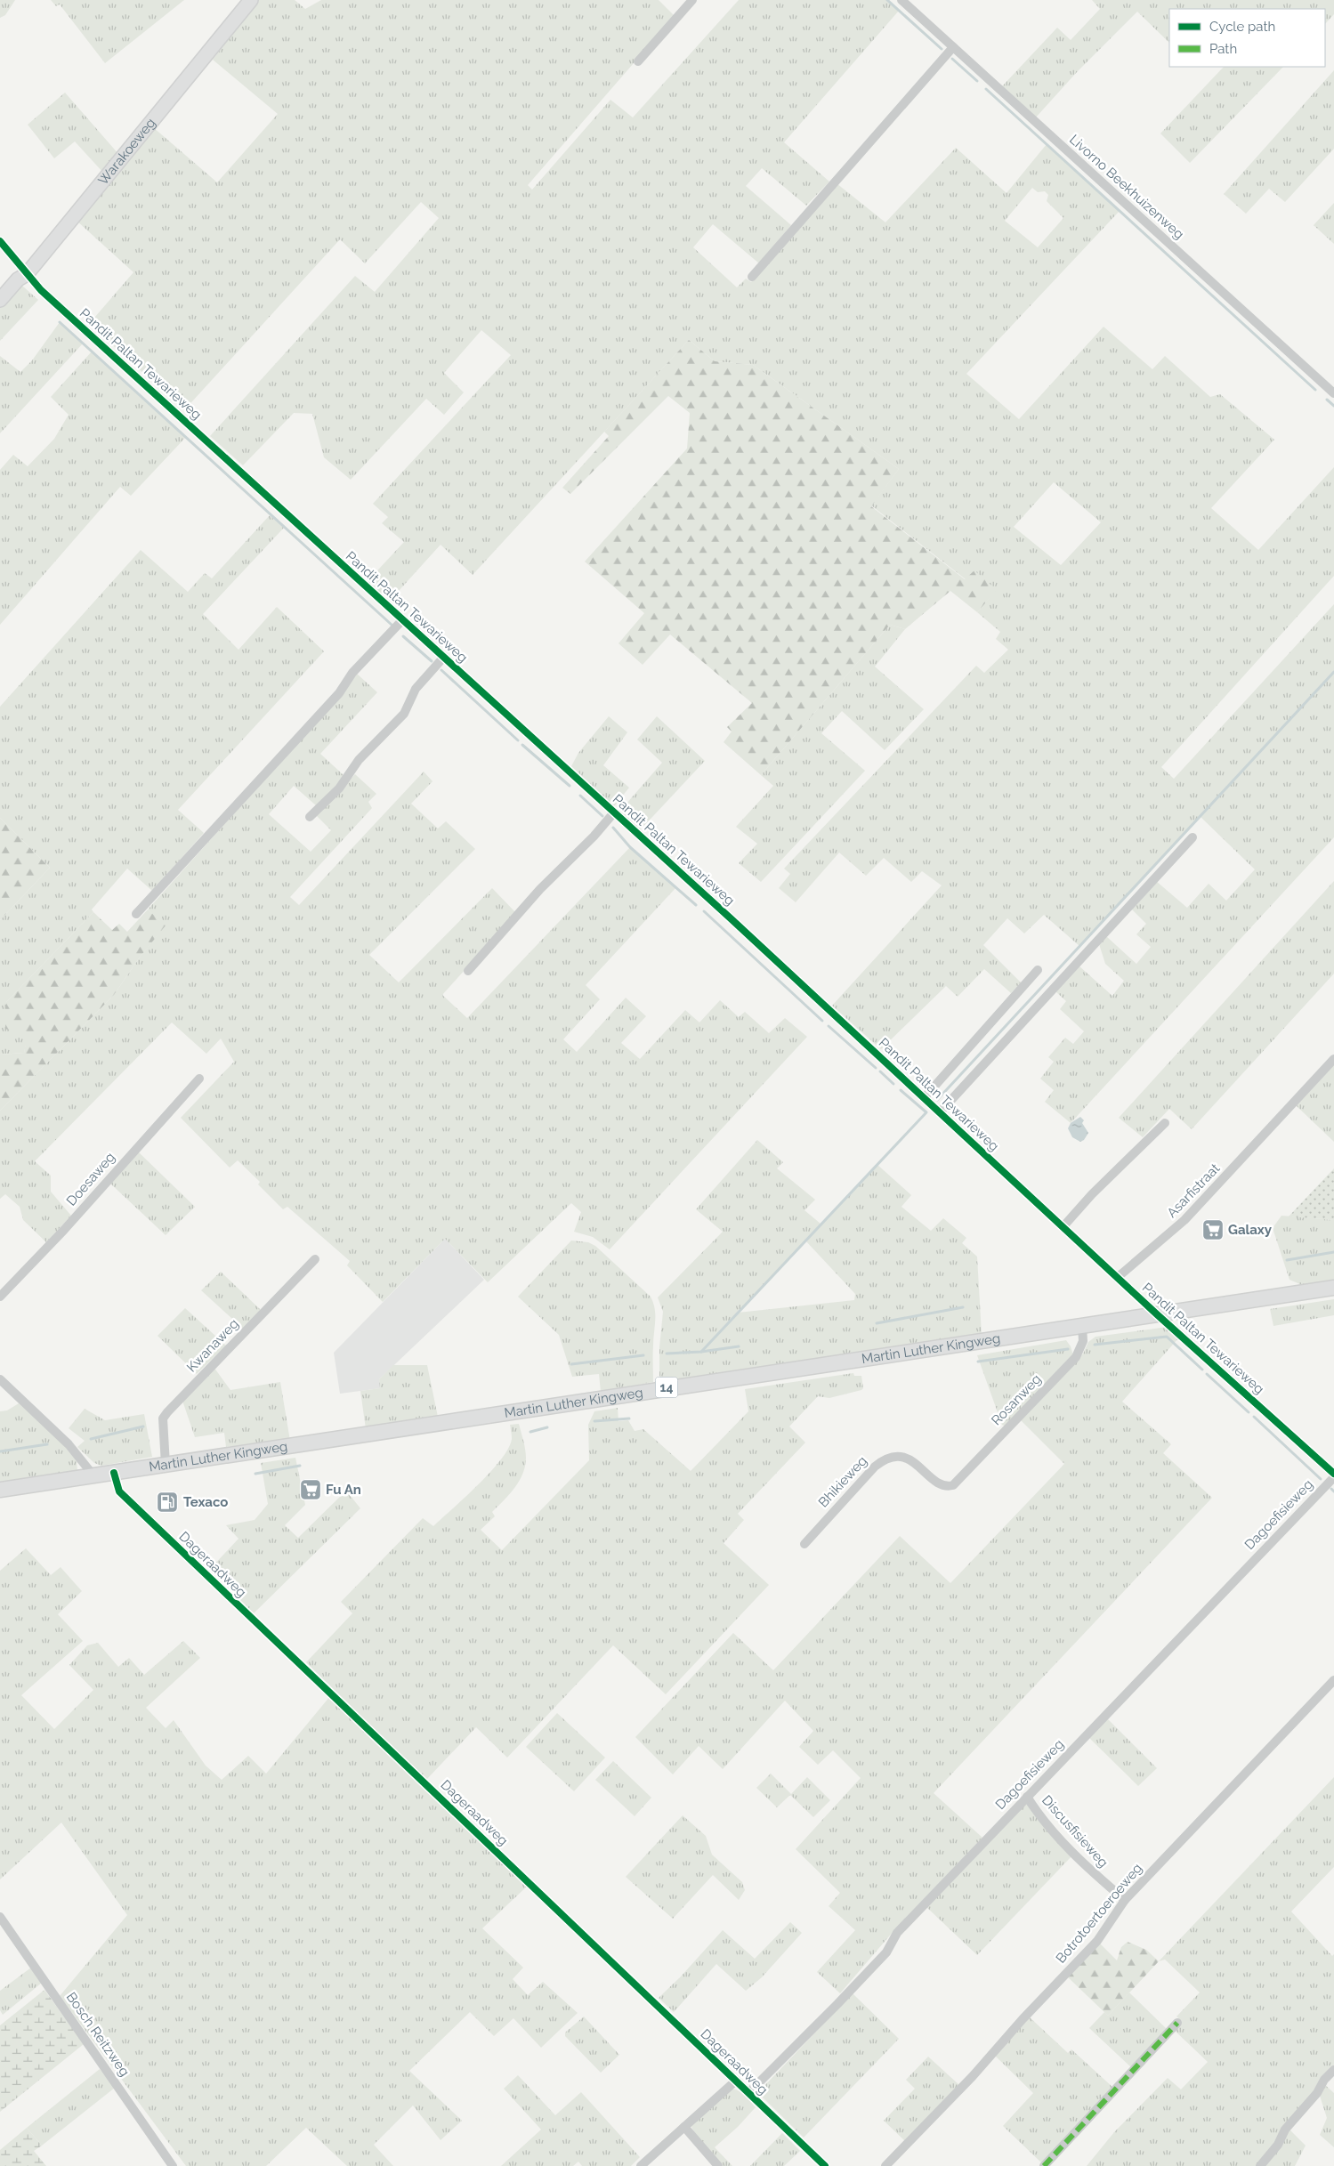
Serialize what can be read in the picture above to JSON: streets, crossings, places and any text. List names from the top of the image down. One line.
{"streets":{"main road":["Martin Luther Kingweg","14"],"street":["Warakoeweg","Livorno Beekhuizenweg","Pandit Paltan Tewarieweg","Doesaweg","Asarfistraat","Kwanaweg","Rosanweg","Bhikieweg","Dagoefisieweg","Dageraadweg","Discusfisieweg","Botrotoertoeroeweg","Bosch Reitzweg"]},"crossings":[["Warakoeweg","Pandit Paltan Tewarieweg"],["Pandit Paltan Tewarieweg","Asarfistraat"],["Pandit Paltan Tewarieweg","Martin Luther Kingweg"],["Pandit Paltan Tewarieweg","Dagoefisieweg"],["Kwanaweg","Martin Luther Kingweg"],["Martin Luther Kingweg","Rosanweg"],["Martin Luther Kingweg","Dageraadweg"],["Rosanweg","Bhikieweg"],["Dagoefisieweg","Dageraadweg"],["Dagoefisieweg","Discusfisieweg"],["Discusfisieweg","Botrotoertoeroeweg"]],"places":{"supermarket":["Galaxy","Fu An"],"fuel station":["Texaco"]},"legend":["Cycle path","Path"]}
